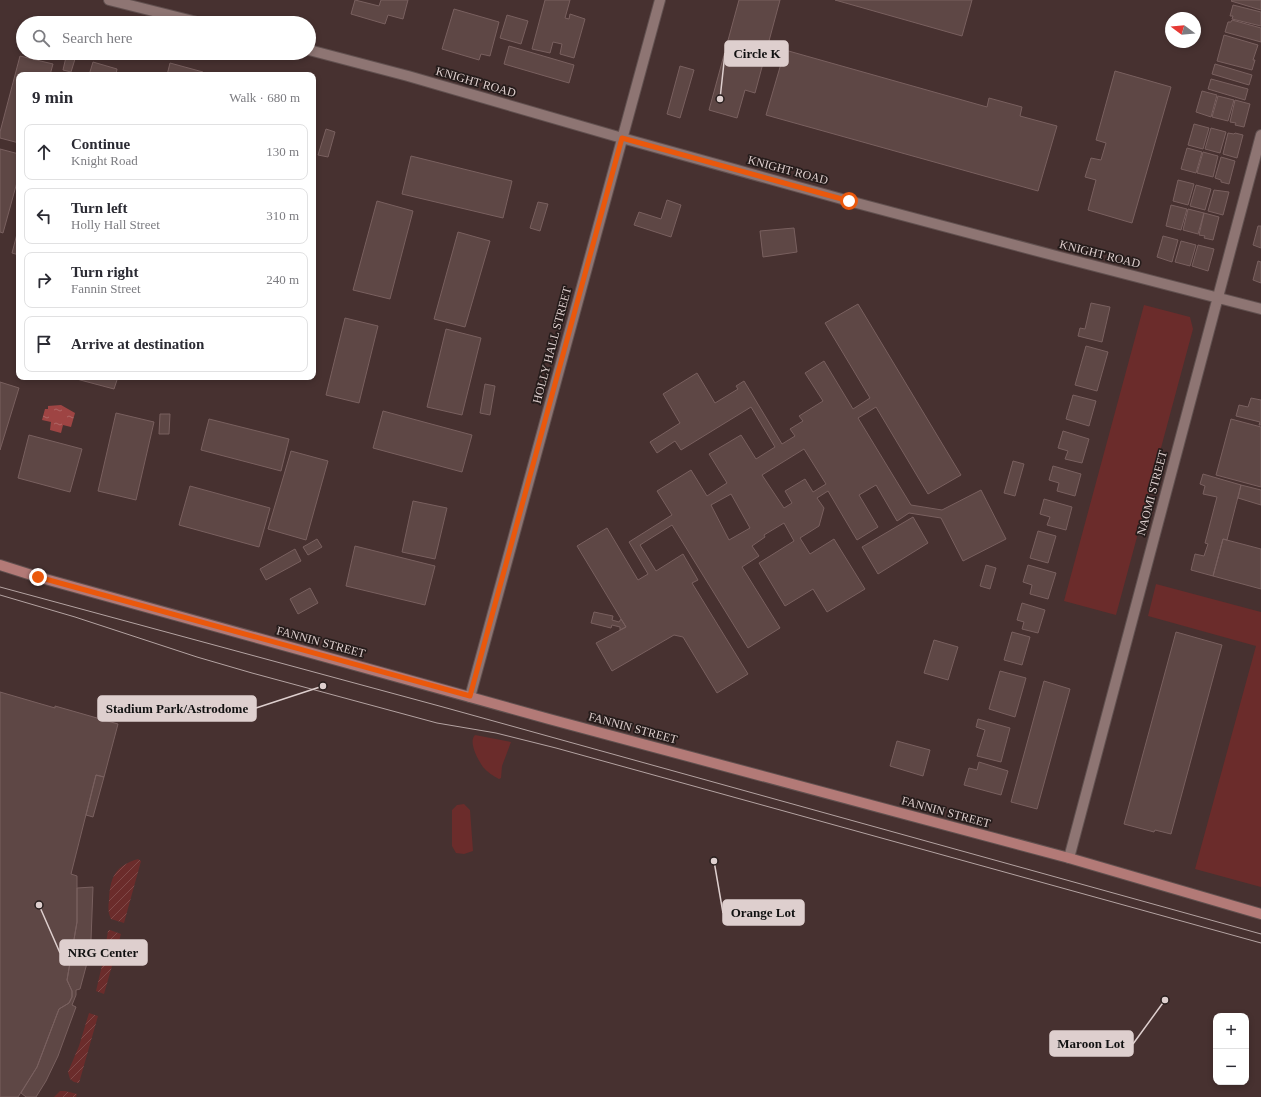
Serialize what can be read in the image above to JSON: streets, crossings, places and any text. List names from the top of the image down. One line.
{"streets":{"main road":["FANNIN STREET"],"street":["KNIGHT ROAD","HOLLY HALL STREET","NAOMI STREET"]},"crossings":[["KNIGHT ROAD","HOLLY HALL STREET"],["KNIGHT ROAD","NAOMI STREET"],["HOLLY HALL STREET","FANNIN STREET"],["NAOMI STREET","FANNIN STREET"]],"places":["Circle K","Stadium Park/Astrodome","Orange Lot","NRG Center","Maroon Lot"],"north":"left","page":{"search":"Search here","heading":["9 min","Walk · 680 m"],"list":[["Continue","Knight Road","130 m"],["Turn left","Holly Hall Street","310 m"],["Turn right","Fannin Street","240 m"],"Arrive at destination"],"map_buttons":["+","−"]}}
